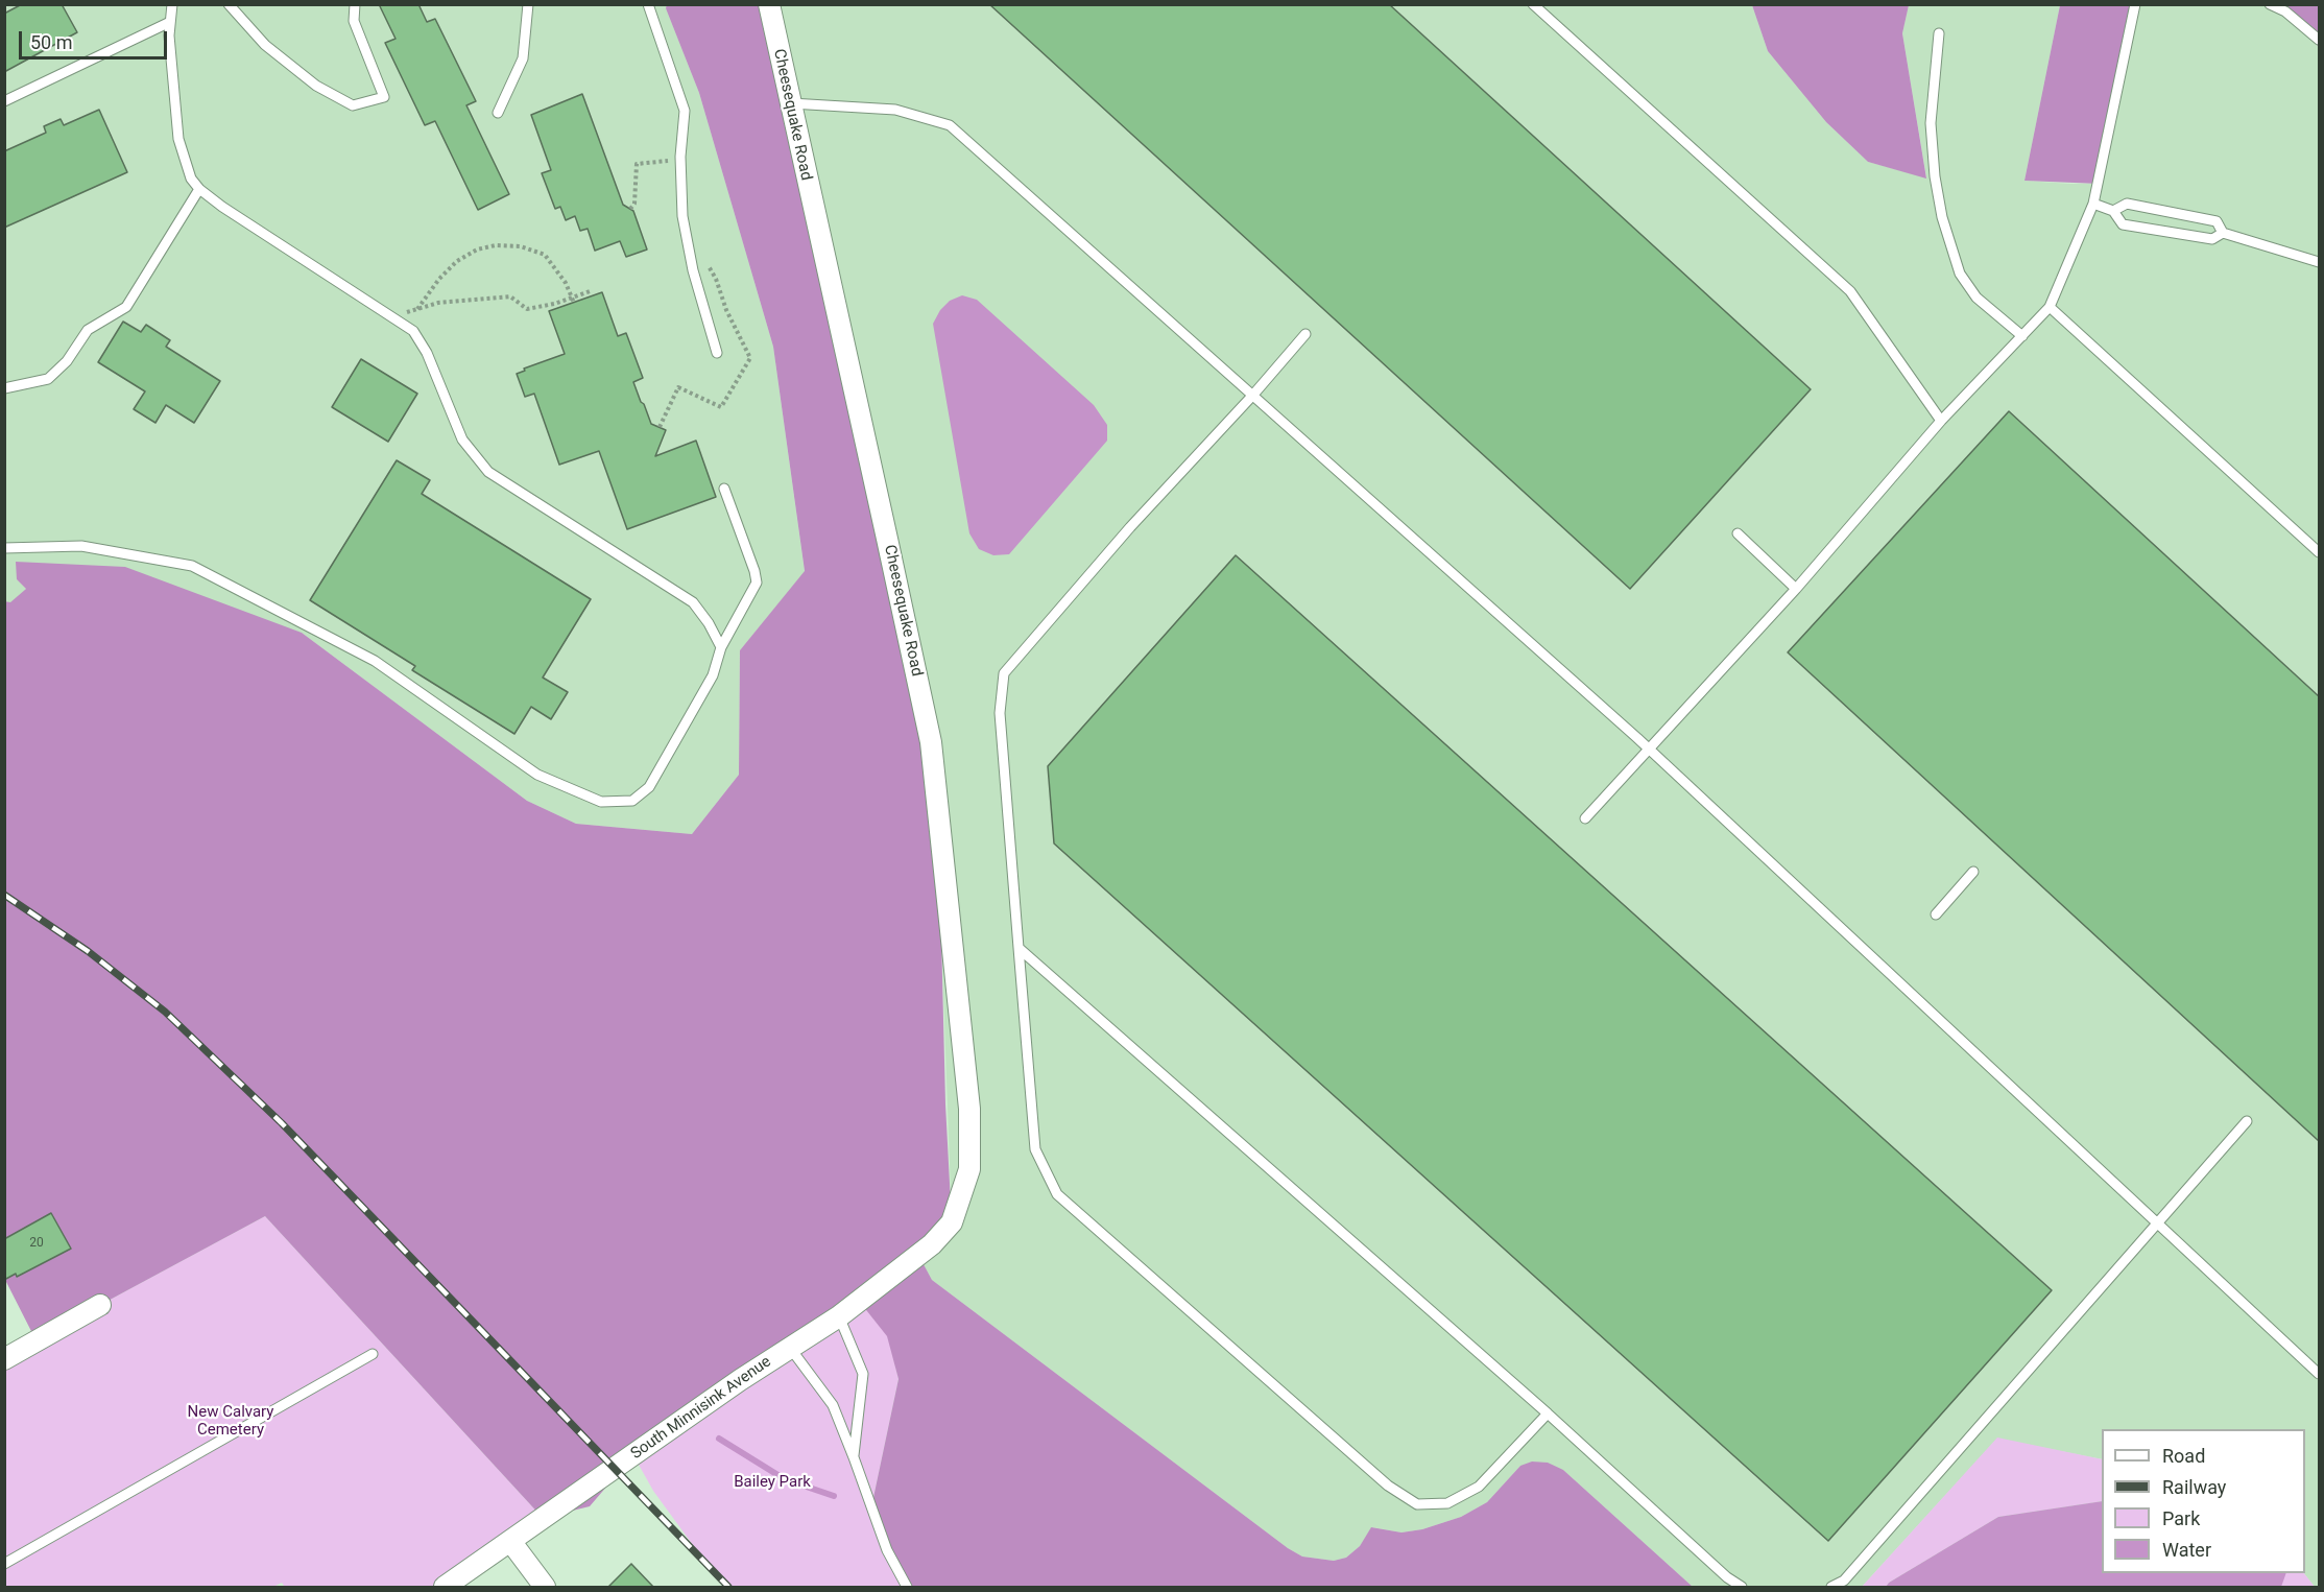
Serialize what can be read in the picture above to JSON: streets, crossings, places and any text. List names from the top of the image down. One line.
{"streets":{"street":["Cheesequake Road","South Minnisink Avenue"]},"crossings":[["Cheesequake Road","South Minnisink Avenue"]],"parks":["New Calvary Cemetery","Bailey Park"],"house_numbers":["20"],"legend":["Road","Railway","Park","Water"],"scale_bar":"50 m"}
